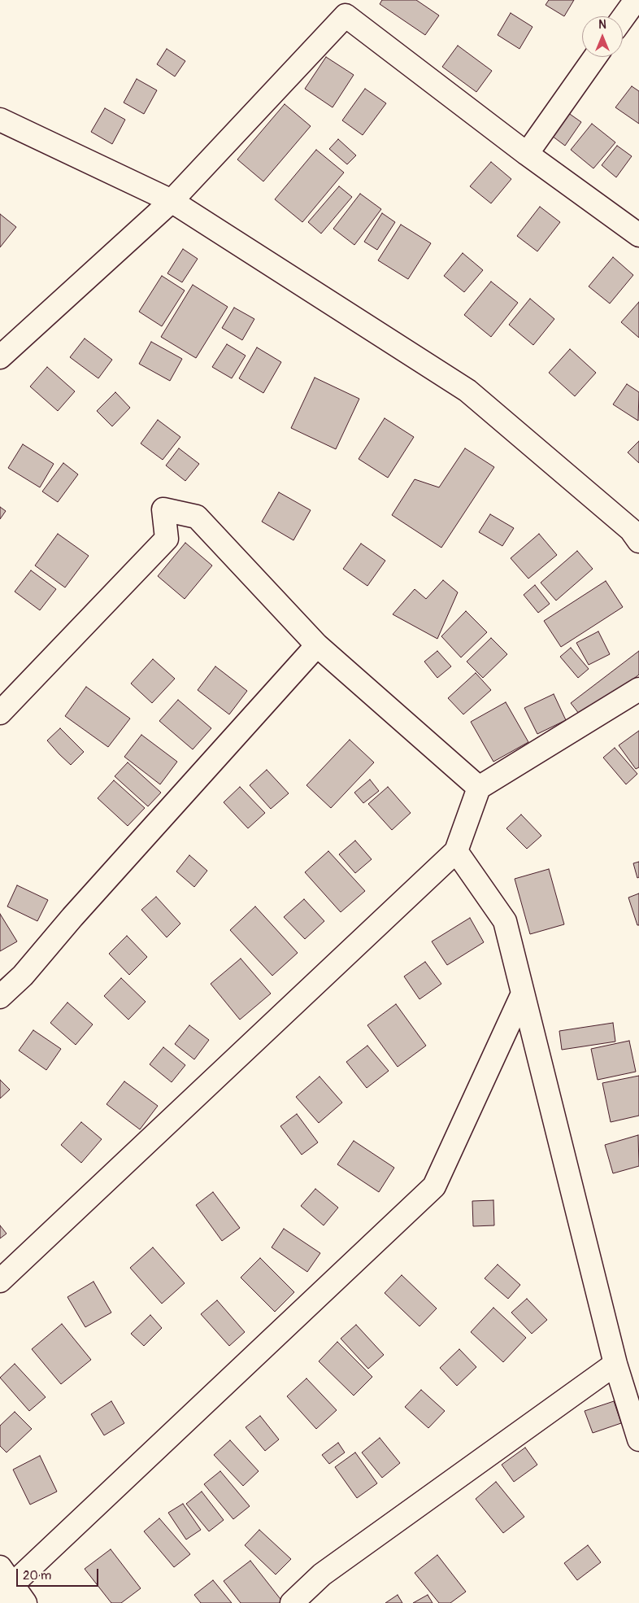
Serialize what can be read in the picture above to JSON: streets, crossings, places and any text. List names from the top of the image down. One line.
{"scale_bar":"20 m","north":"top"}
